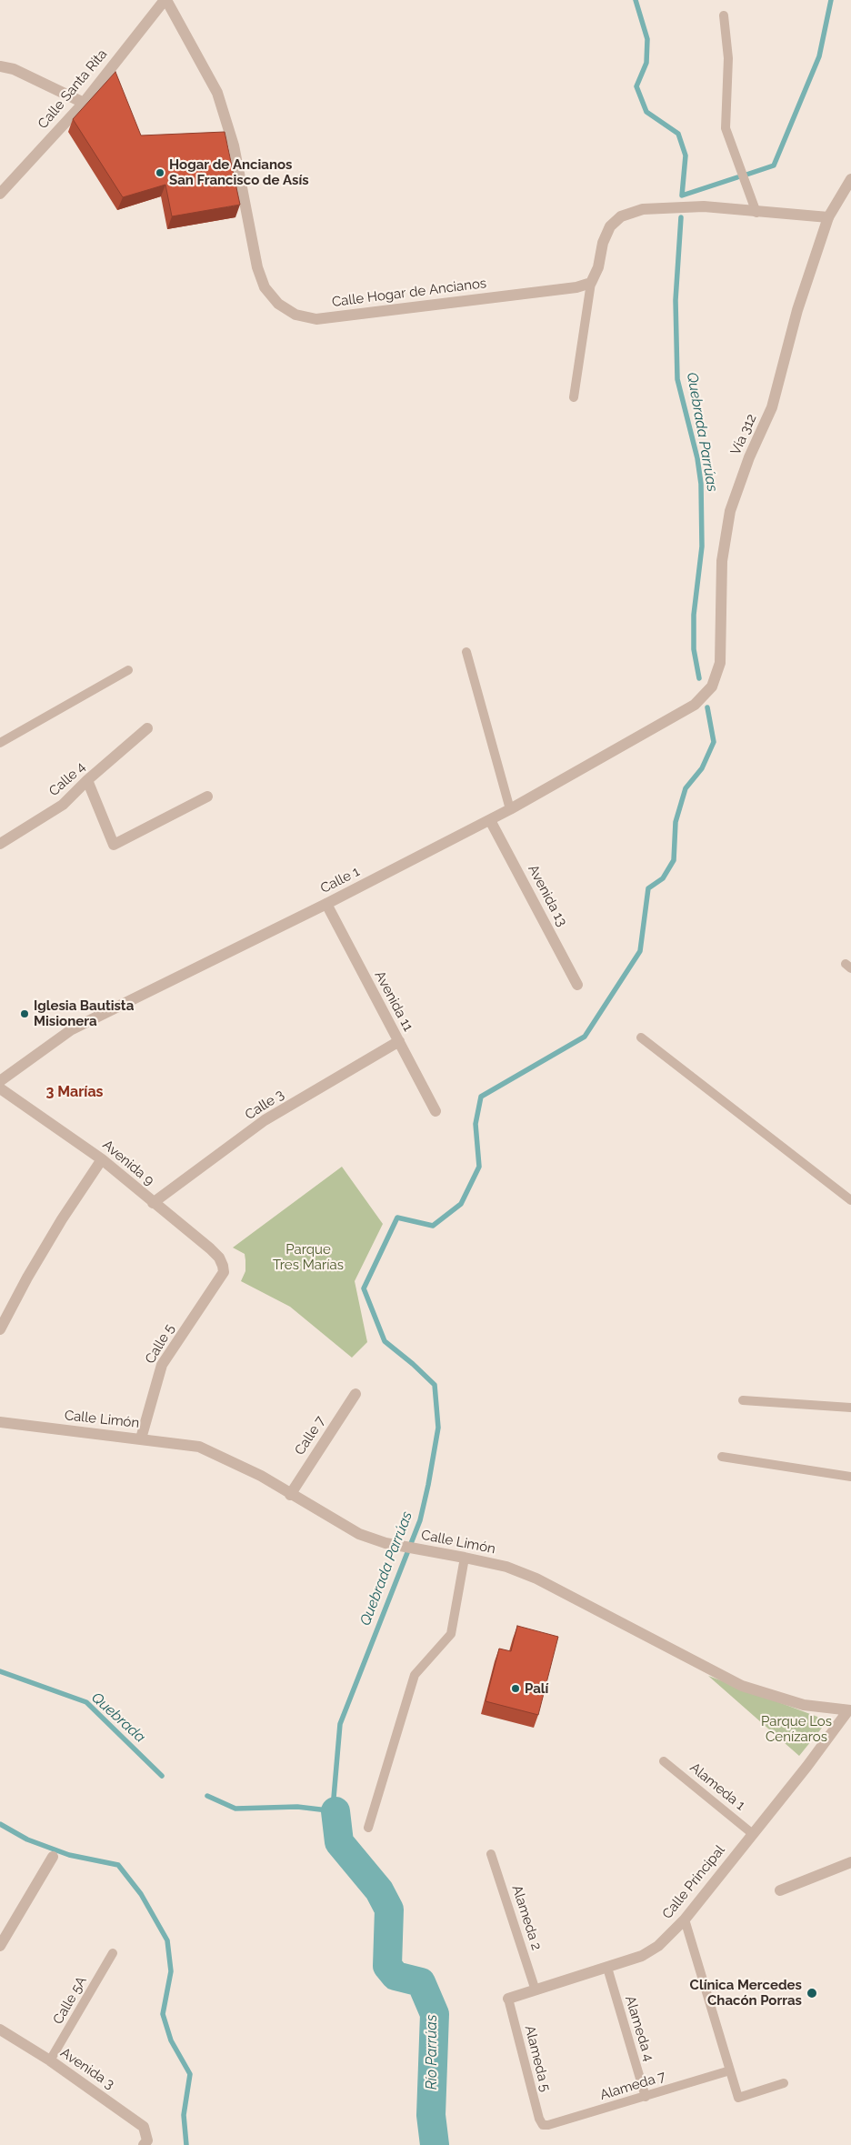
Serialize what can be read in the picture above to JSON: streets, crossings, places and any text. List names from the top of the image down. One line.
{"streets":{"street":["Calle Santa Rita","Calle Hogar de Ancianos","Vía 312","Calle 4","Calle 1","Avenida 13","Avenida 11","Calle 3","Avenida 9","Calle 5","Calle Limón","Calle 7","Calle Principal","Avenida 3"],"lane":["Alameda 1","Alameda 2","Calle 5A","Alameda 4","Alameda 5","Alameda 7"]},"crossings":[["Calle Santa Rita","Calle Hogar de Ancianos"],["Vía 312","Calle 1"],["Calle 1","Avenida 13"],["Calle 1","Avenida 11"],["Avenida 11","Calle 3"],["Calle 3","Avenida 9"],["Avenida 9","Calle 5"],["Calle 5","Calle Limón"],["Calle Limón","Calle 7"],["Calle Limón","Calle Principal"],["Alameda 1","Calle Principal"],["Calle Principal","Alameda 2"],["Calle Principal","Alameda 4"],["Calle Principal","Alameda 5"],["Calle 5A","Avenida 3"],["Alameda 4","Alameda 7"],["Alameda 5","Alameda 7"]],"districts":["3 Marías"],"water":["Quebrada Parrúas","Quebrada","Río Parrúas"],"parks":["Parque Tres Marías","Parque Los Cenízaros"],"places":["Hogar de Ancianos San Francisco de Asís","Iglesia Bautista Misionera","Palí","Clínica Mercedes Chacón Porras"]}
